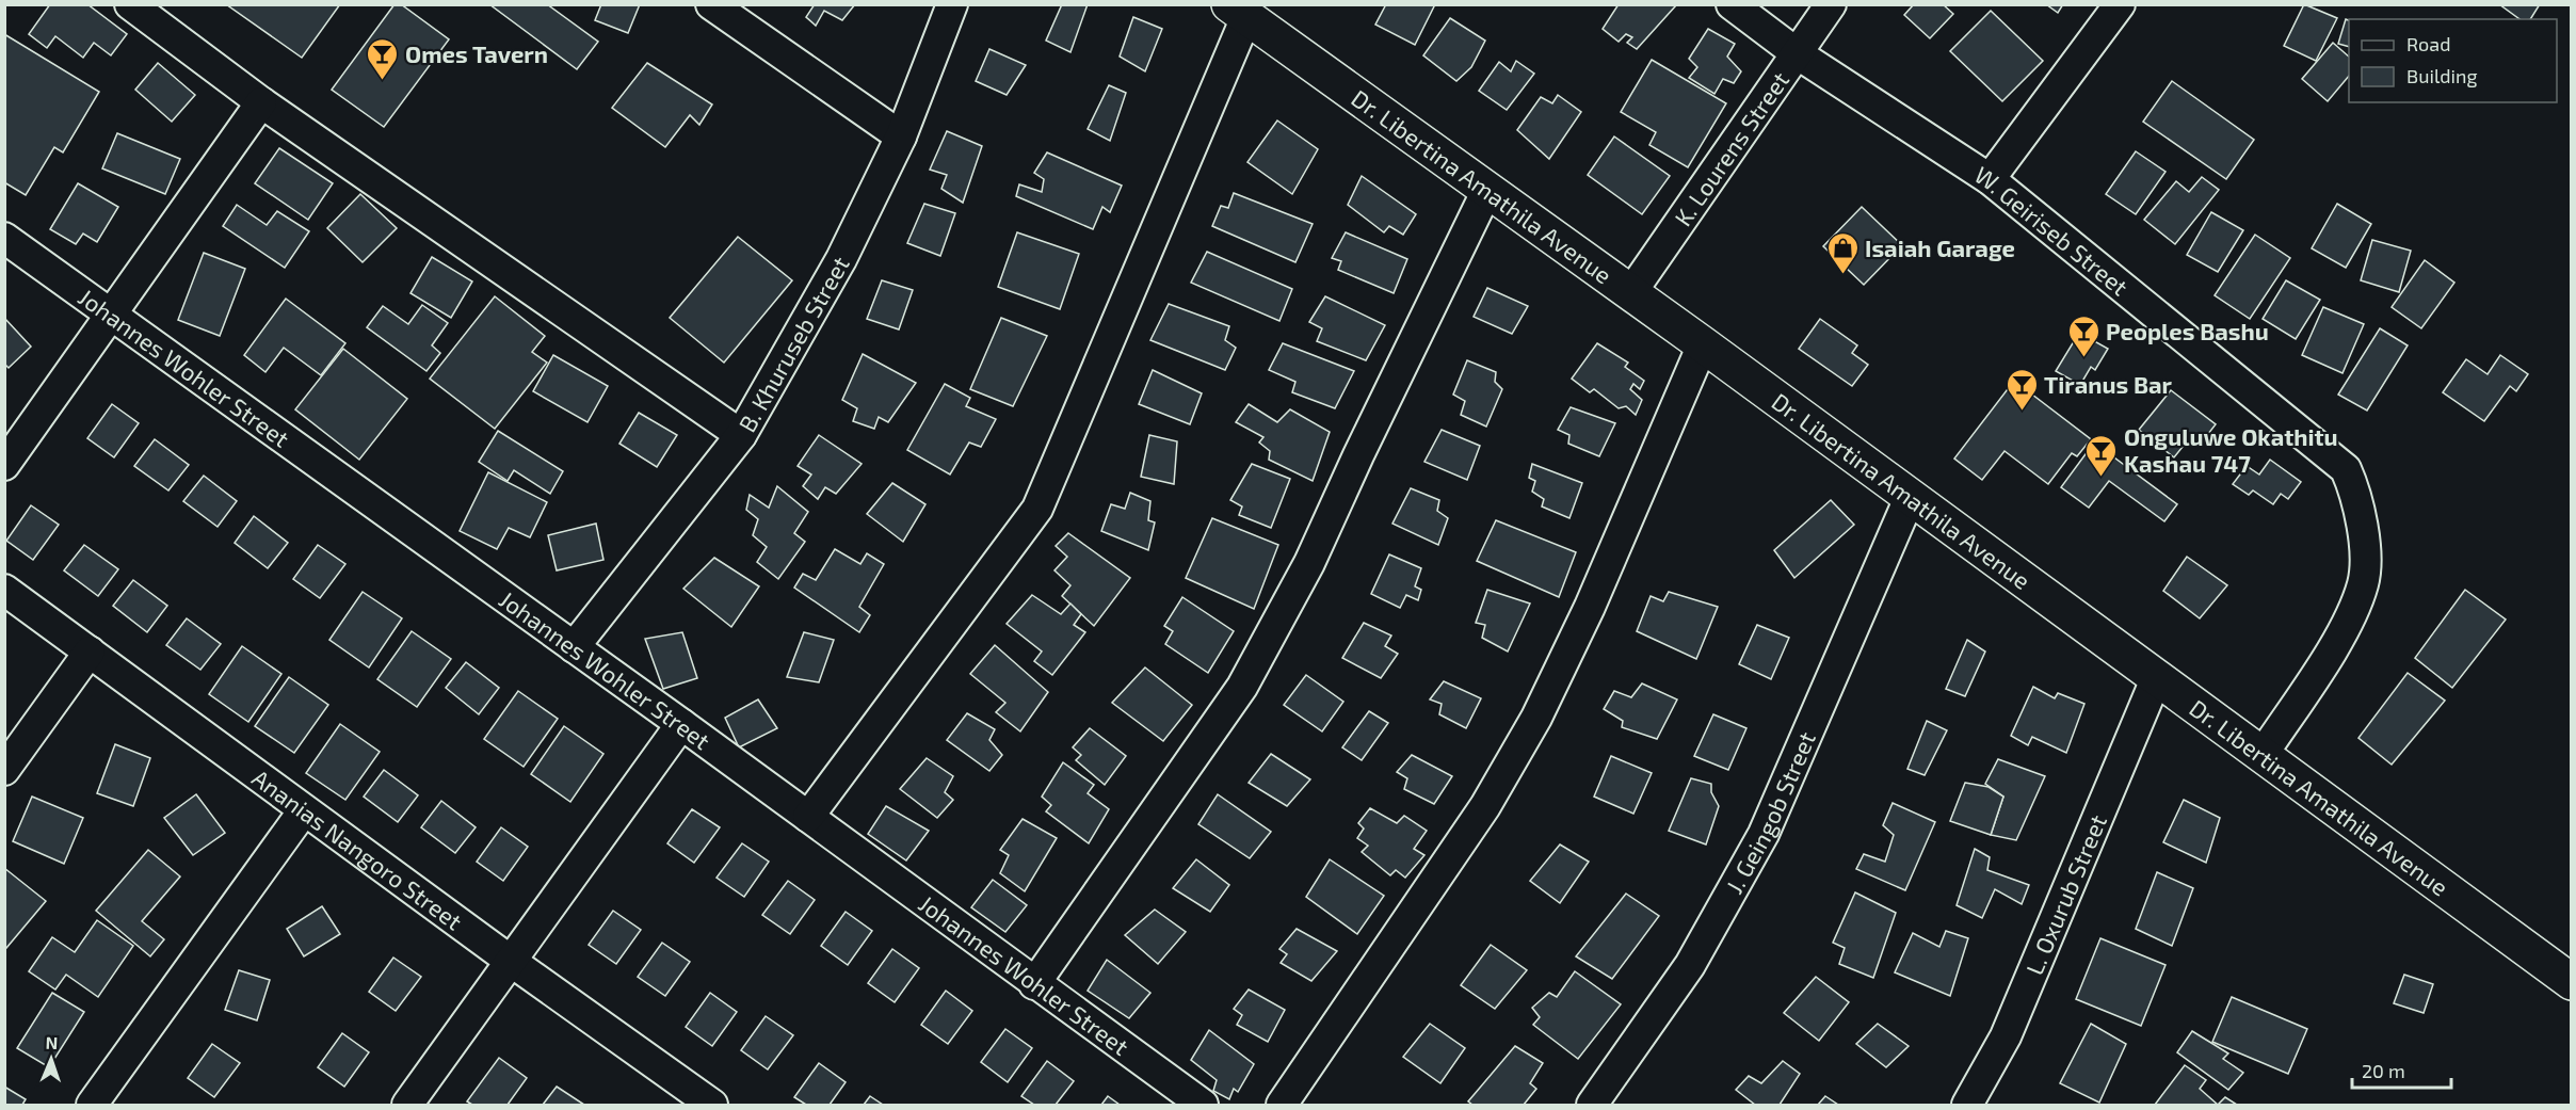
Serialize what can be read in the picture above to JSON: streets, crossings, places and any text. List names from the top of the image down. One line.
{"streets":{"street":["K. Lourens Street","Dr. Libertina Amathila Avenue","W. Geiriseb Street","B. Khuruseb Street","Johannes Wohler Street","J. Geingob Street","Ananias Nangoro Street","L. Oxurub Street"]},"crossings":[["K. Lourens Street","Dr. Libertina Amathila Avenue"],["K. Lourens Street","W. Geiriseb Street"],["Dr. Libertina Amathila Avenue","W. Geiriseb Street"],["Dr. Libertina Amathila Avenue","J. Geingob Street"],["Dr. Libertina Amathila Avenue","L. Oxurub Street"],["B. Khuruseb Street","Johannes Wohler Street"]],"places":{"bar":["Omes Tavern","Peoples Bashu","Tiranus Bar","Onguluwe Okathitu Kashau 747"],"shop":["Isaiah Garage"]},"legend":["Road","Building"],"scale_bar":"20 m","north":"top"}
